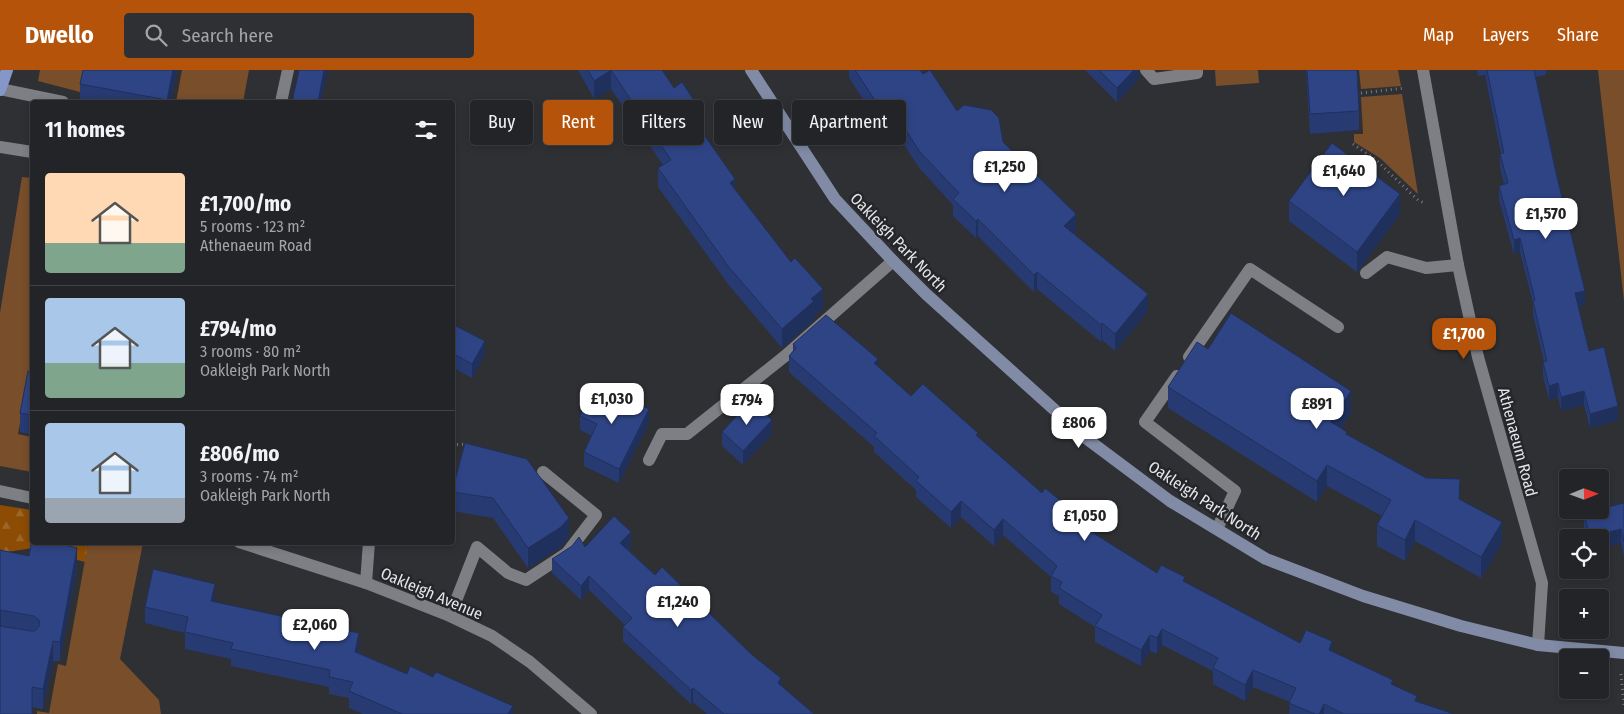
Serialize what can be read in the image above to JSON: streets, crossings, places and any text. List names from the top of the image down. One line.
{"streets":{"street":["Oakleigh Park North","Athenaeum Road","Oakleigh Avenue"]},"crossings":[["Oakleigh Park North","Athenaeum Road"]],"north":"right","page":{"header":"Dwello","search":"Search here","nav":["Map","Layers","Share"],"chip":["Buy","Rent","Filters","New","Apartment"],"heading":"11 homes","price":["£1,250","£1,640","£1,570","£1,700","£1,030","£794","£891","£806","£1,050","£1,240","£2,060"],"list":[{"name":"£1,700/mo","note":"5 rooms · 123 m² · Athenaeum Road"},{"name":"£794/mo","note":"3 rooms · 80 m² · Oakleigh Park North"},{"name":"£806/mo","note":"3 rooms · 74 m² · Oakleigh Park North"}],"map_buttons":["+","−"]}}
